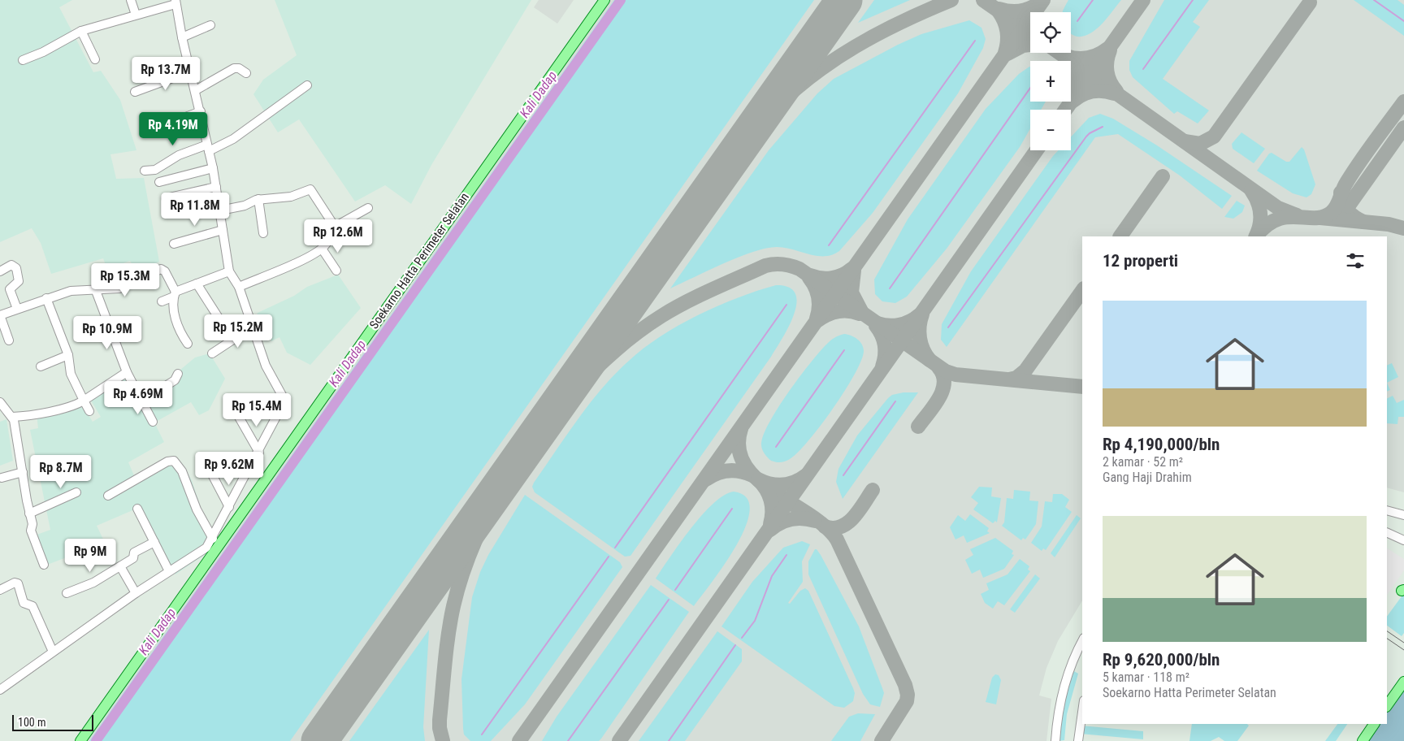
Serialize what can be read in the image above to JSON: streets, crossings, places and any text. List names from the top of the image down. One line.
{"streets":{"main road":["Soekarno Hatta Perimeter Selatan"]},"water":["Kali Dadap"],"scale_bar":"100 m","page":{"map_buttons":["+","−"],"price":["Rp 13.7M","Rp 4.19M","Rp 11.8M","Rp 12.6M","Rp 15.3M","Rp 15.2M","Rp 10.9M","Rp 4.69M","Rp 15.4M","Rp 9.62M","Rp 8.7M","Rp 9M"],"heading":"12 properti","list":[{"name":"Rp 4,190,000/bln","note":"2 kamar · 52 m² · Gang Haji Drahim"},{"name":"Rp 9,620,000/bln","note":"5 kamar · 118 m² · Soekarno Hatta Perimeter Selatan"}],"scale":"100 m"}}
